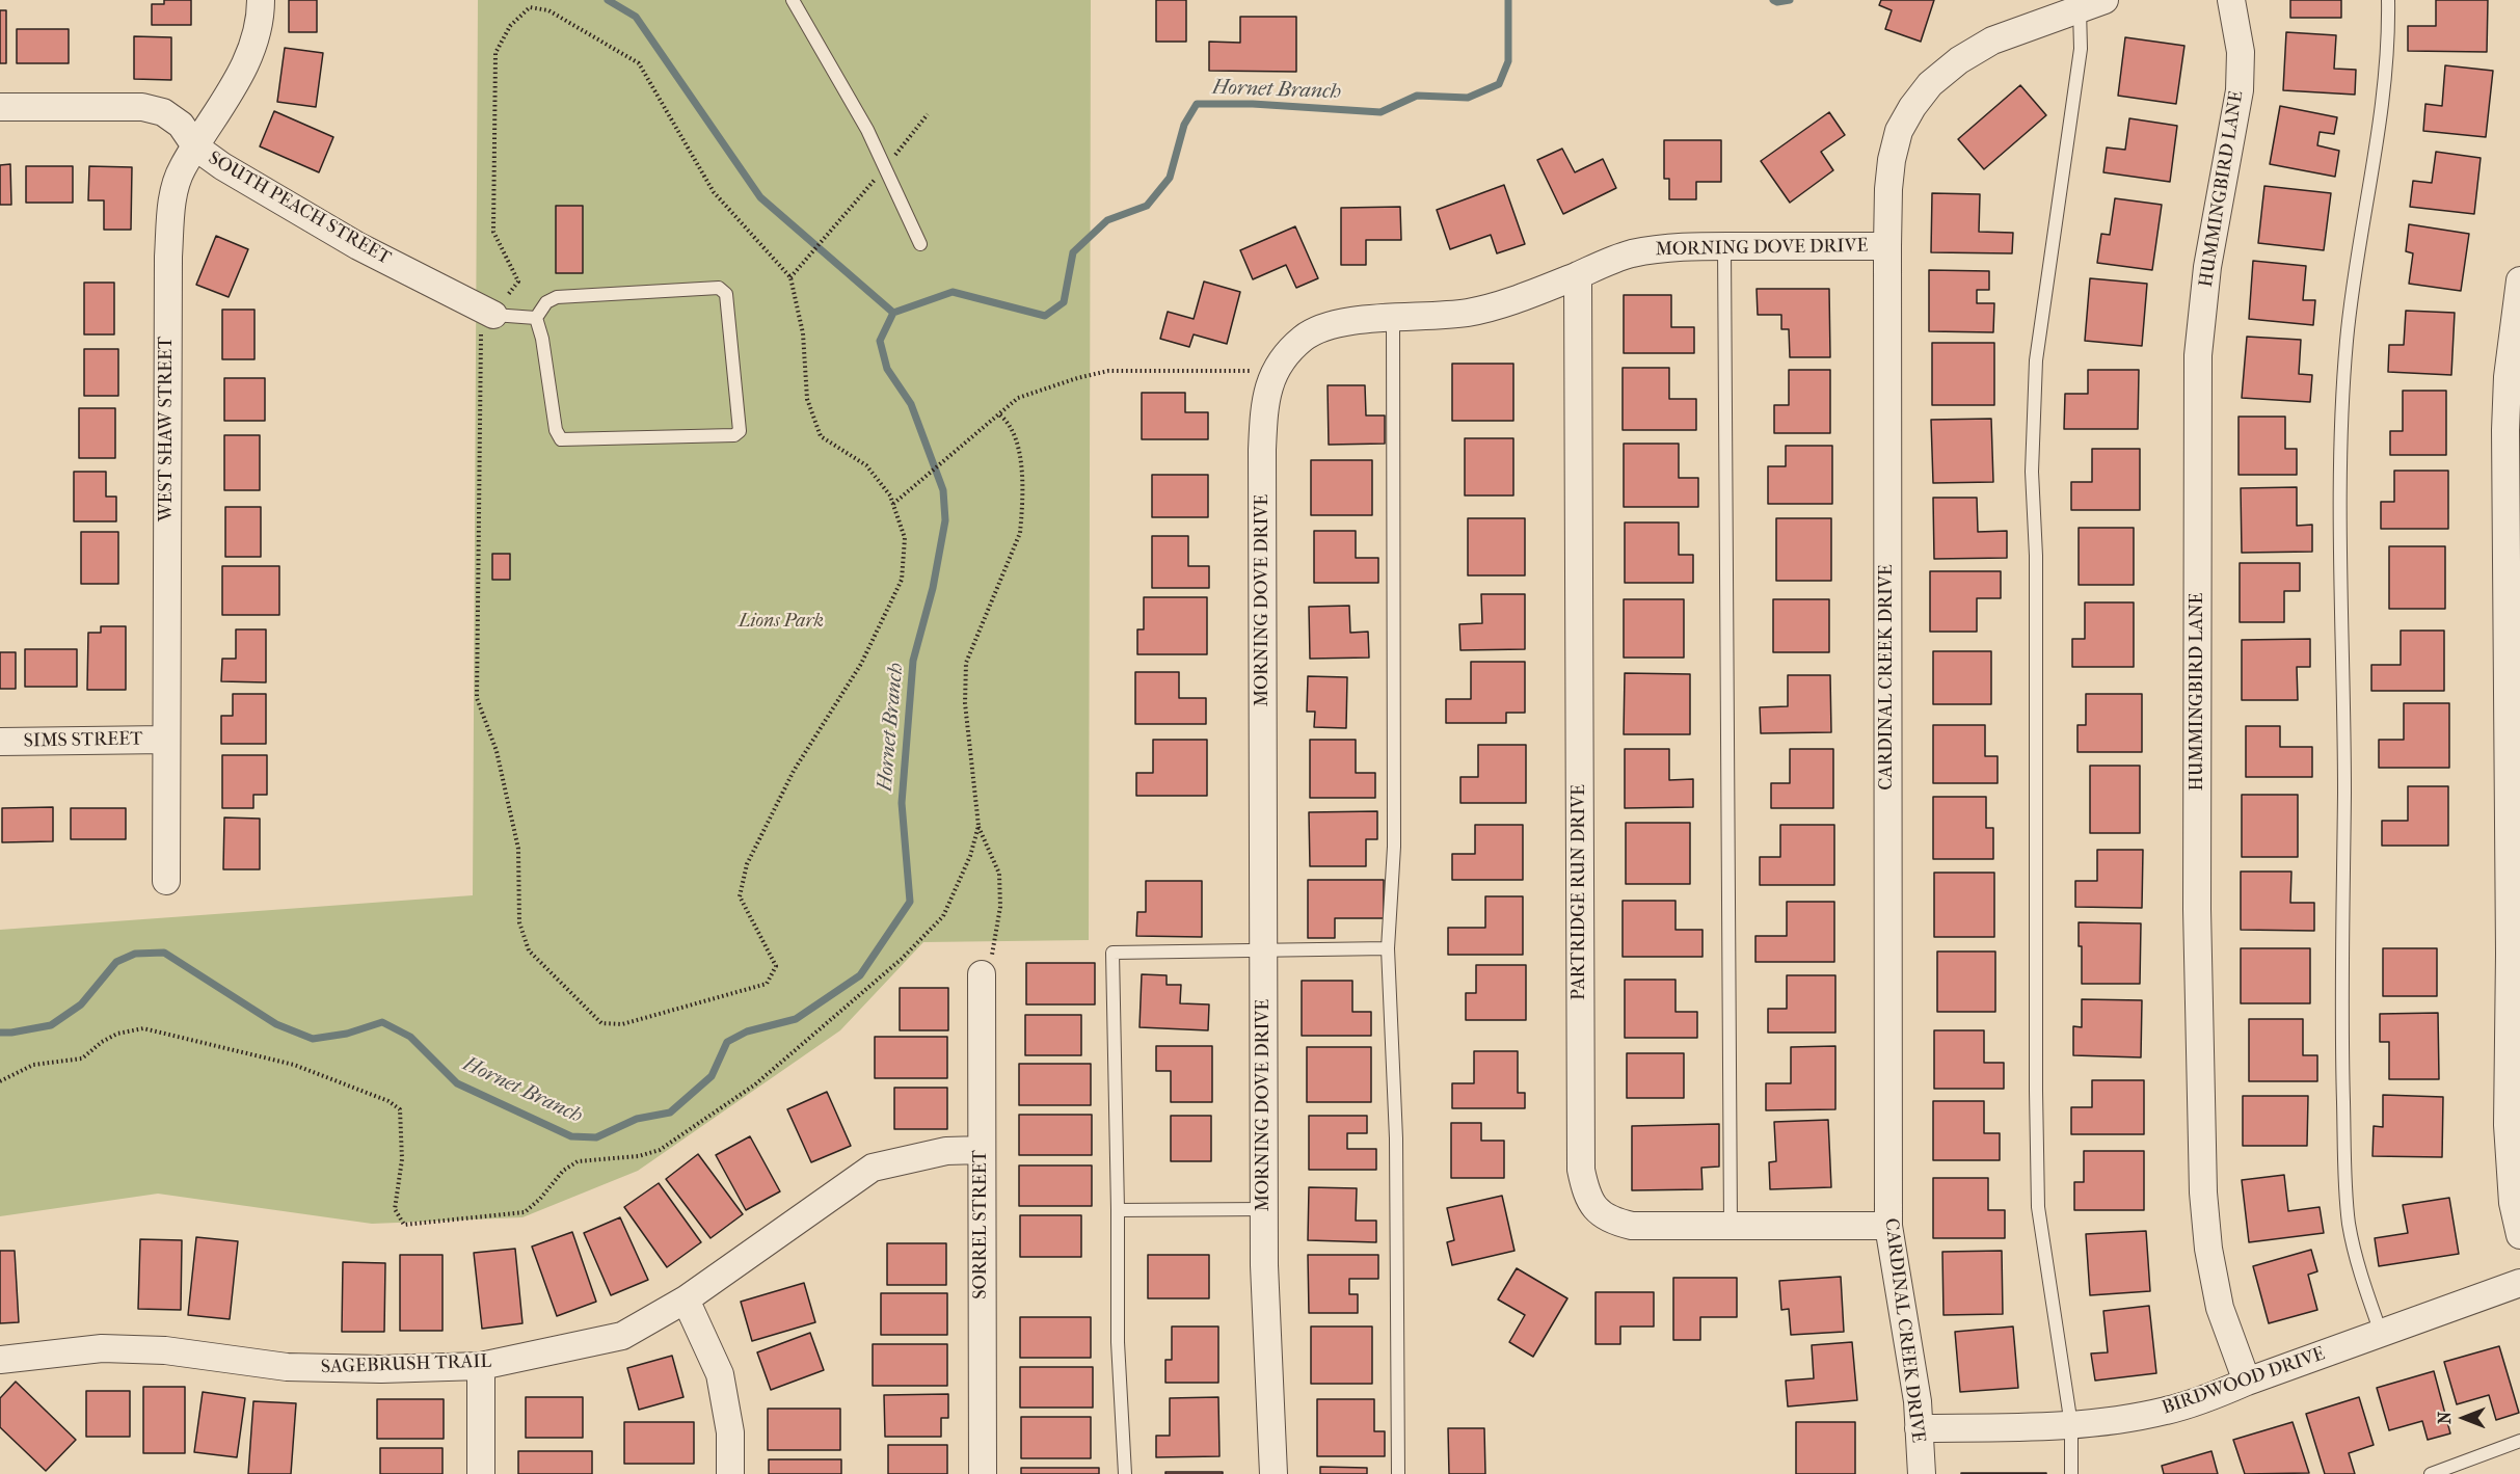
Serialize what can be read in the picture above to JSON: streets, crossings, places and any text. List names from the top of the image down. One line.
{"streets":{"street":["HUMMINGBIRD LANE","SOUTH PEACH STREET","MORNING DOVE DRIVE","WEST SHAW STREET","CARDINAL CREEK DRIVE","SIMS STREET","PARTRIDGE RUN DRIVE","SORREL STREET","SAGEBRUSH TRAIL","BIRDWOOD DRIVE"]},"crossings":[["HUMMINGBIRD LANE","BIRDWOOD DRIVE"],["SOUTH PEACH STREET","WEST SHAW STREET"],["MORNING DOVE DRIVE","CARDINAL CREEK DRIVE"],["MORNING DOVE DRIVE","PARTRIDGE RUN DRIVE"],["WEST SHAW STREET","SIMS STREET"],["CARDINAL CREEK DRIVE","PARTRIDGE RUN DRIVE"],["CARDINAL CREEK DRIVE","BIRDWOOD DRIVE"],["SORREL STREET","SAGEBRUSH TRAIL"]],"water":["Hornet Branch"],"parks":["Lions Park"],"north":"left"}
